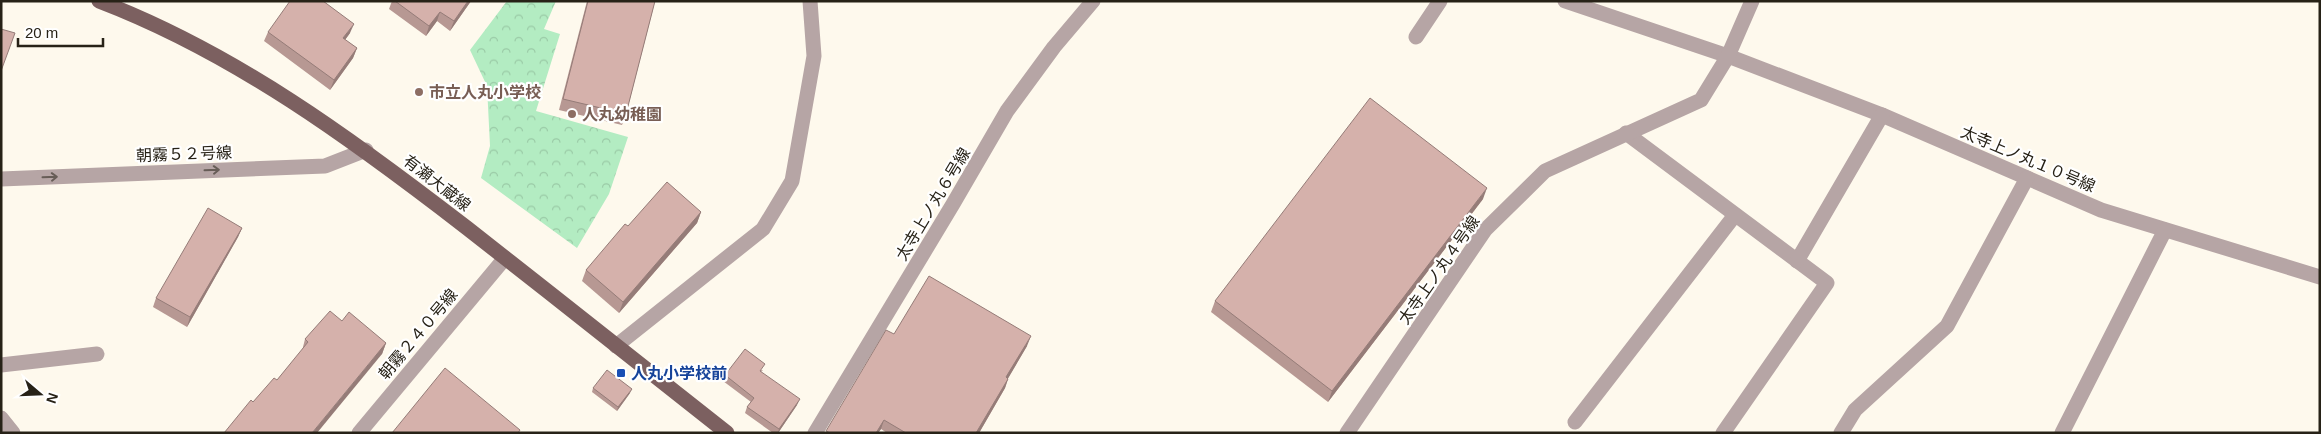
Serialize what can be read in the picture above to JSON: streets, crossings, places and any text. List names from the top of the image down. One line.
{"streets":{"main road":["有瀬大蔵線"],"street":["朝霧５２号線","太寺上ノ丸１０号線","太寺上ノ丸６号線","太寺上ノ丸４号線","朝霧２４０号線"]},"crossings":[["朝霧５２号線","有瀬大蔵線"],["太寺上ノ丸１０号線","太寺上ノ丸４号線"],["有瀬大蔵線","朝霧２４０号線"]],"one_way":["朝霧５２号線"],"places":{"other":["市立人丸小学校","人丸幼稚園"],"transit":["人丸小学校前"]},"scale_bar":"20 m","north":"right"}
